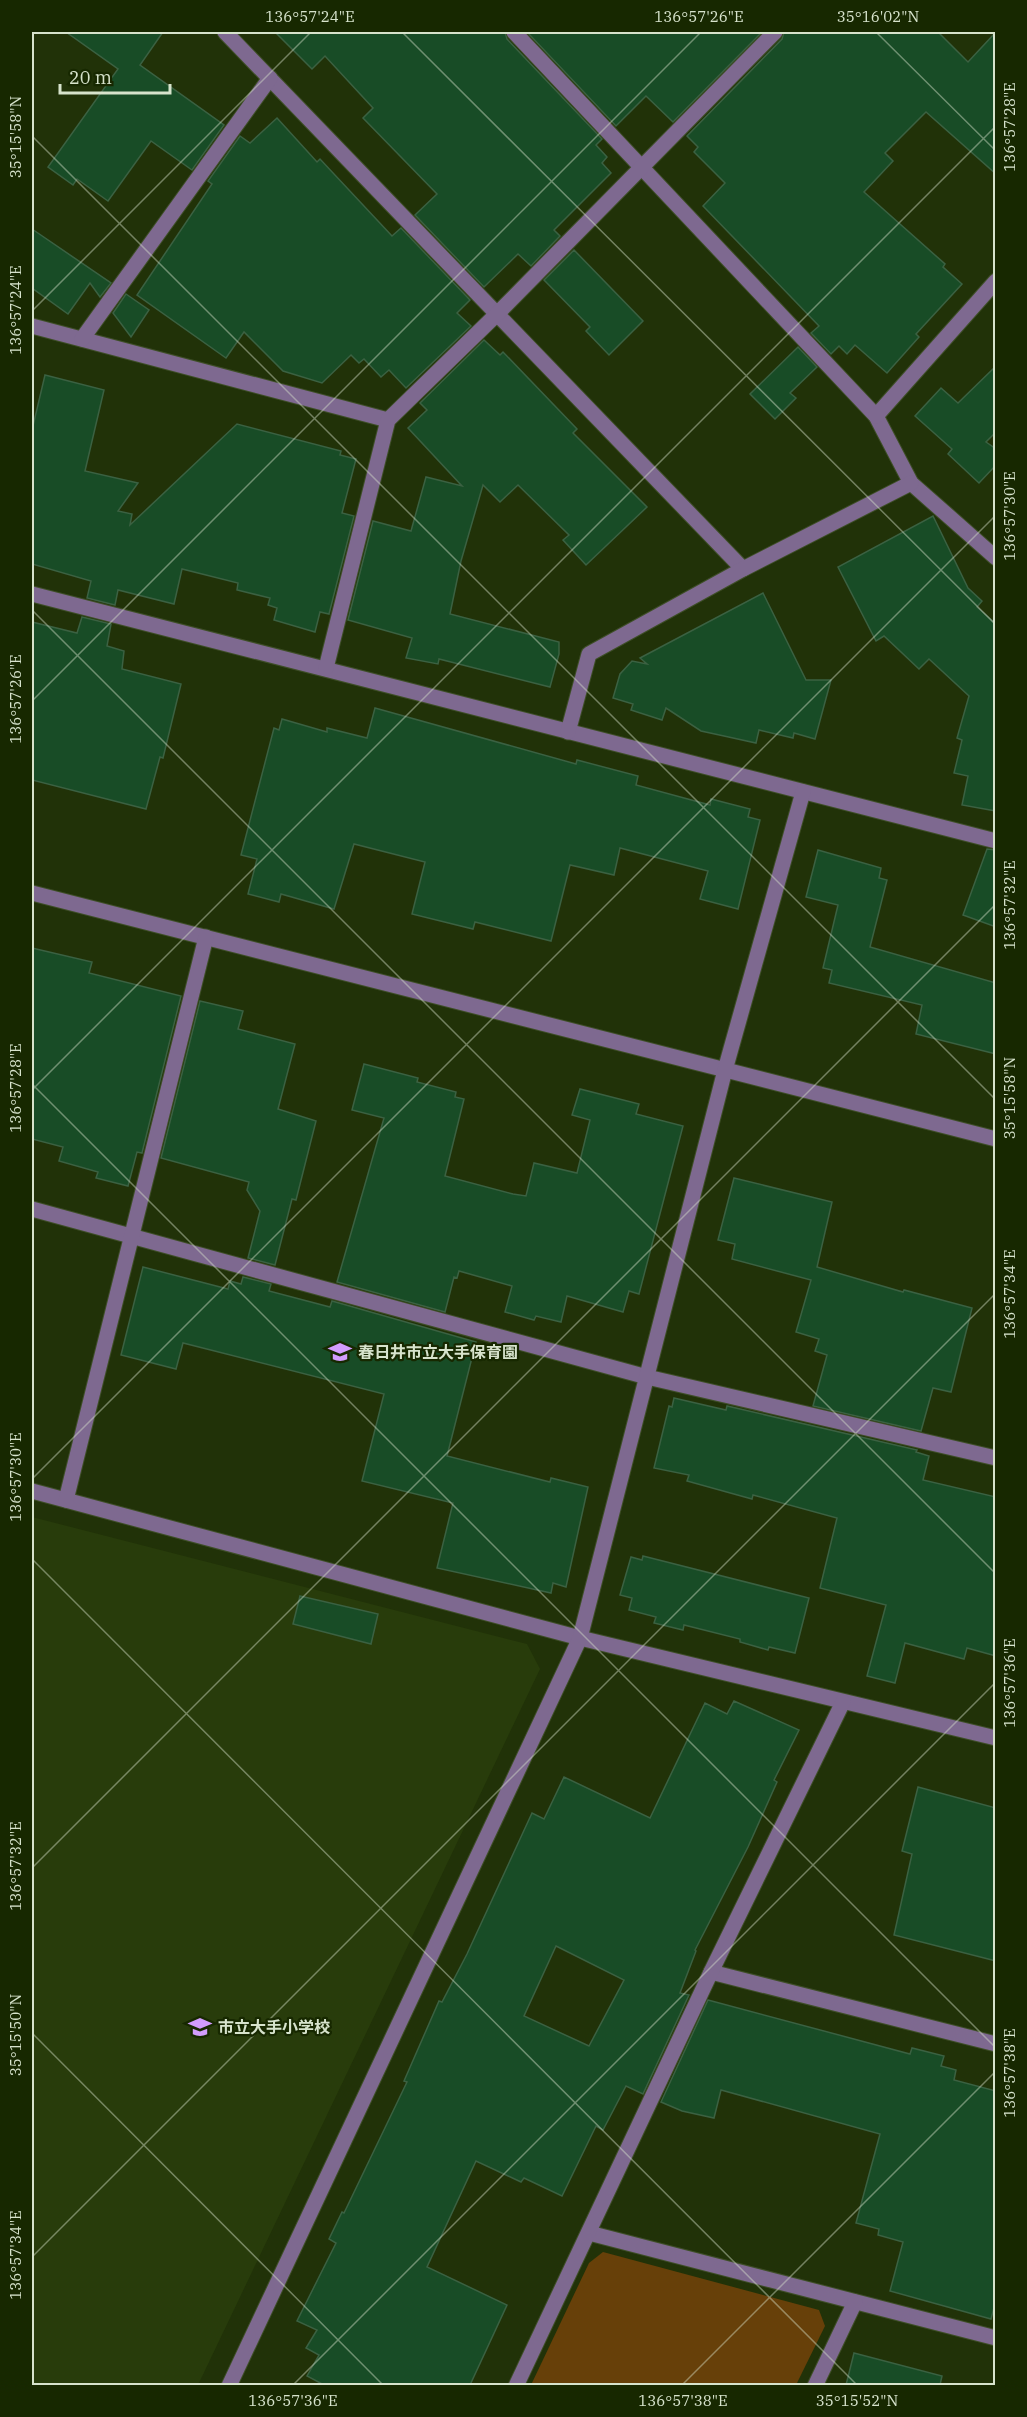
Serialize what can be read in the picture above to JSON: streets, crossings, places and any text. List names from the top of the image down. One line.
{"places":{"school or university":["春日井市立大手保育園","市立大手小学校"]},"scale_bar":"20 m","coordinates":["136°57'24\"E","136°57'26\"E","35°16'02\"N","136°57'28\"E","35°15'58\"N","136°57'30\"E","136°57'32\"E","136°57'34\"E","136°57'36\"E","35°15'50\"N","136°57'38\"E","35°15'52\"N"]}
